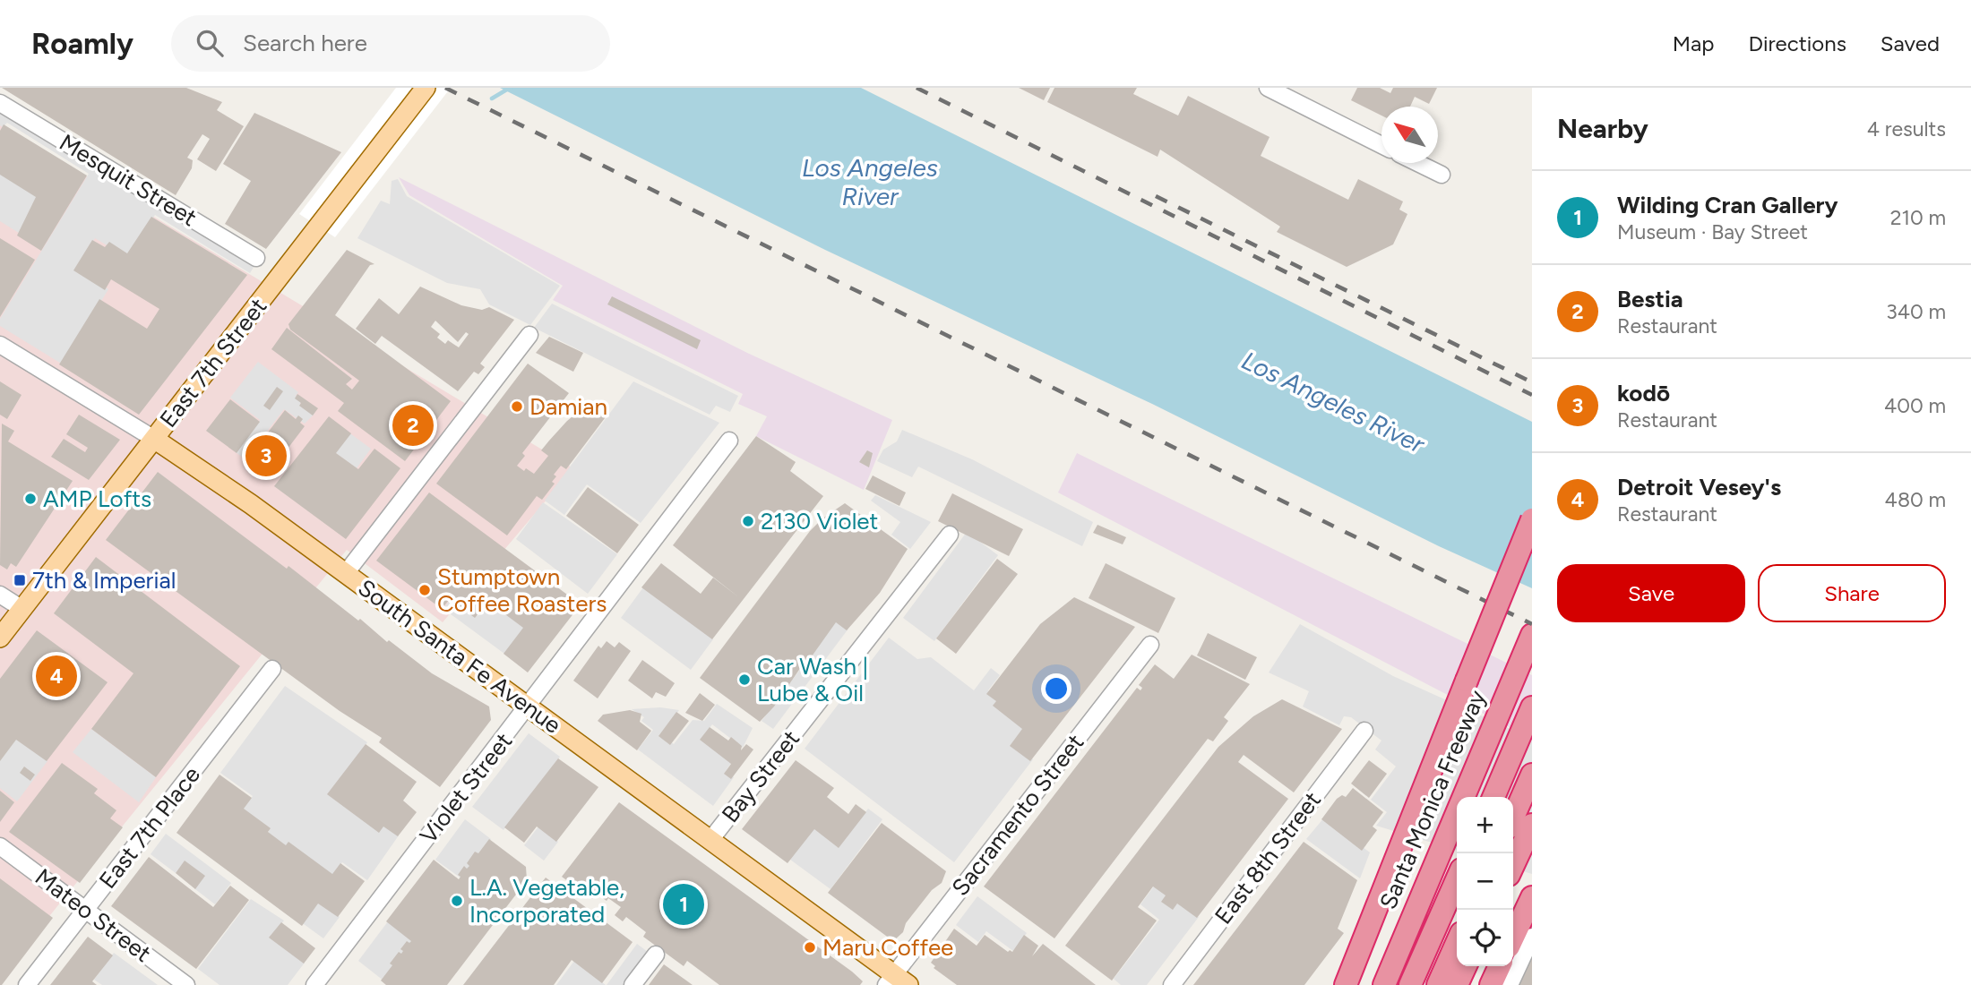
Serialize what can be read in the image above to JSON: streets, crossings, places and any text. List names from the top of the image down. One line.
{"streets":{"highway":["Santa Monica Freeway"],"main road":["East 7th Street","South Santa Fe Avenue"],"street":["Mesquit Street","Bay Street","Violet Street","Sacramento Street","East 7th Place","East 8th Street","Mateo Street"]},"crossings":[["East 7th Street","South Santa Fe Avenue"],["South Santa Fe Avenue","Bay Street"],["South Santa Fe Avenue","Violet Street"],["South Santa Fe Avenue","Sacramento Street"],["East 7th Place","Mateo Street"]],"water":["Los Angeles River"],"places":{"other":["Damian","AMP Lofts","2130 Violet","Stumptown Coffee Roasters","Car Wash | Lube & Oil","L.A. Vegetable, Incorporated","Maru Coffee"],"transit":["7th & Imperial"]},"north":"top left","page":{"header":"Roamly","search":"Search here","nav":["Map","Directions","Saved"],"heading":["Nearby","4 results"],"list":[{"mark":"1","name":"Wilding Cran Gallery","note":"Museum · Bay Street","value":"210 m"},{"mark":"2","name":"Bestia","note":"Restaurant","value":"340 m"},{"mark":"3","name":"kodō","note":"Restaurant","value":"400 m"},{"mark":"4","name":"Detroit Vesey's","note":"Restaurant","value":"480 m"}],"pins":["2","3","4","1"],"buttons":["Save","Share"],"map_buttons":["+","−"]}}
